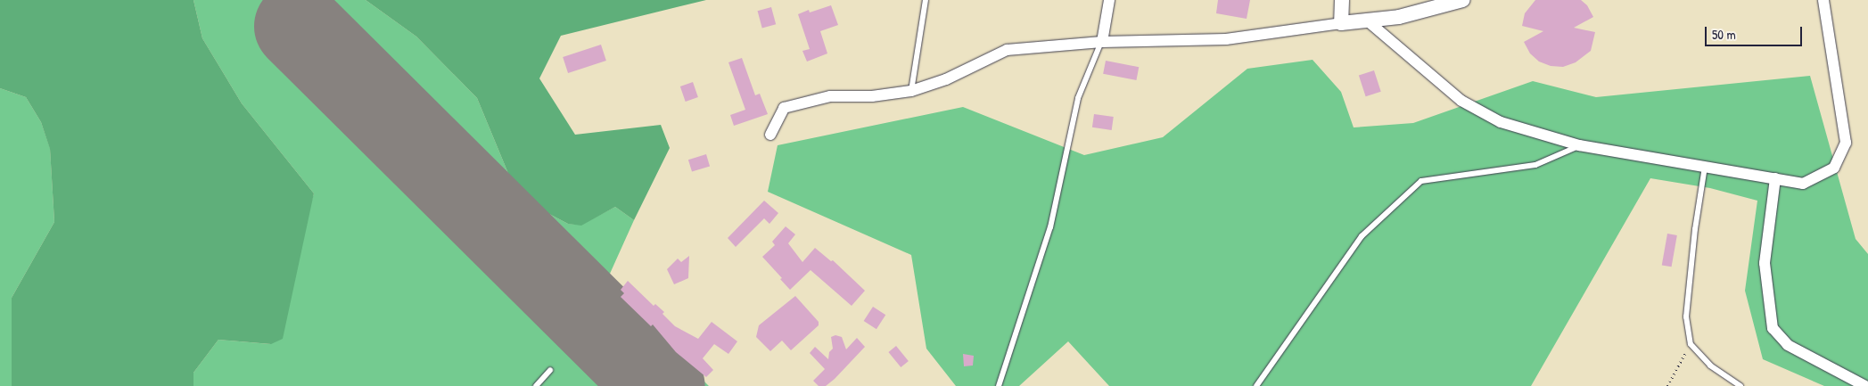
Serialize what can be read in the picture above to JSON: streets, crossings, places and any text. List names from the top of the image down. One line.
{"scale_bar":"50 m"}
